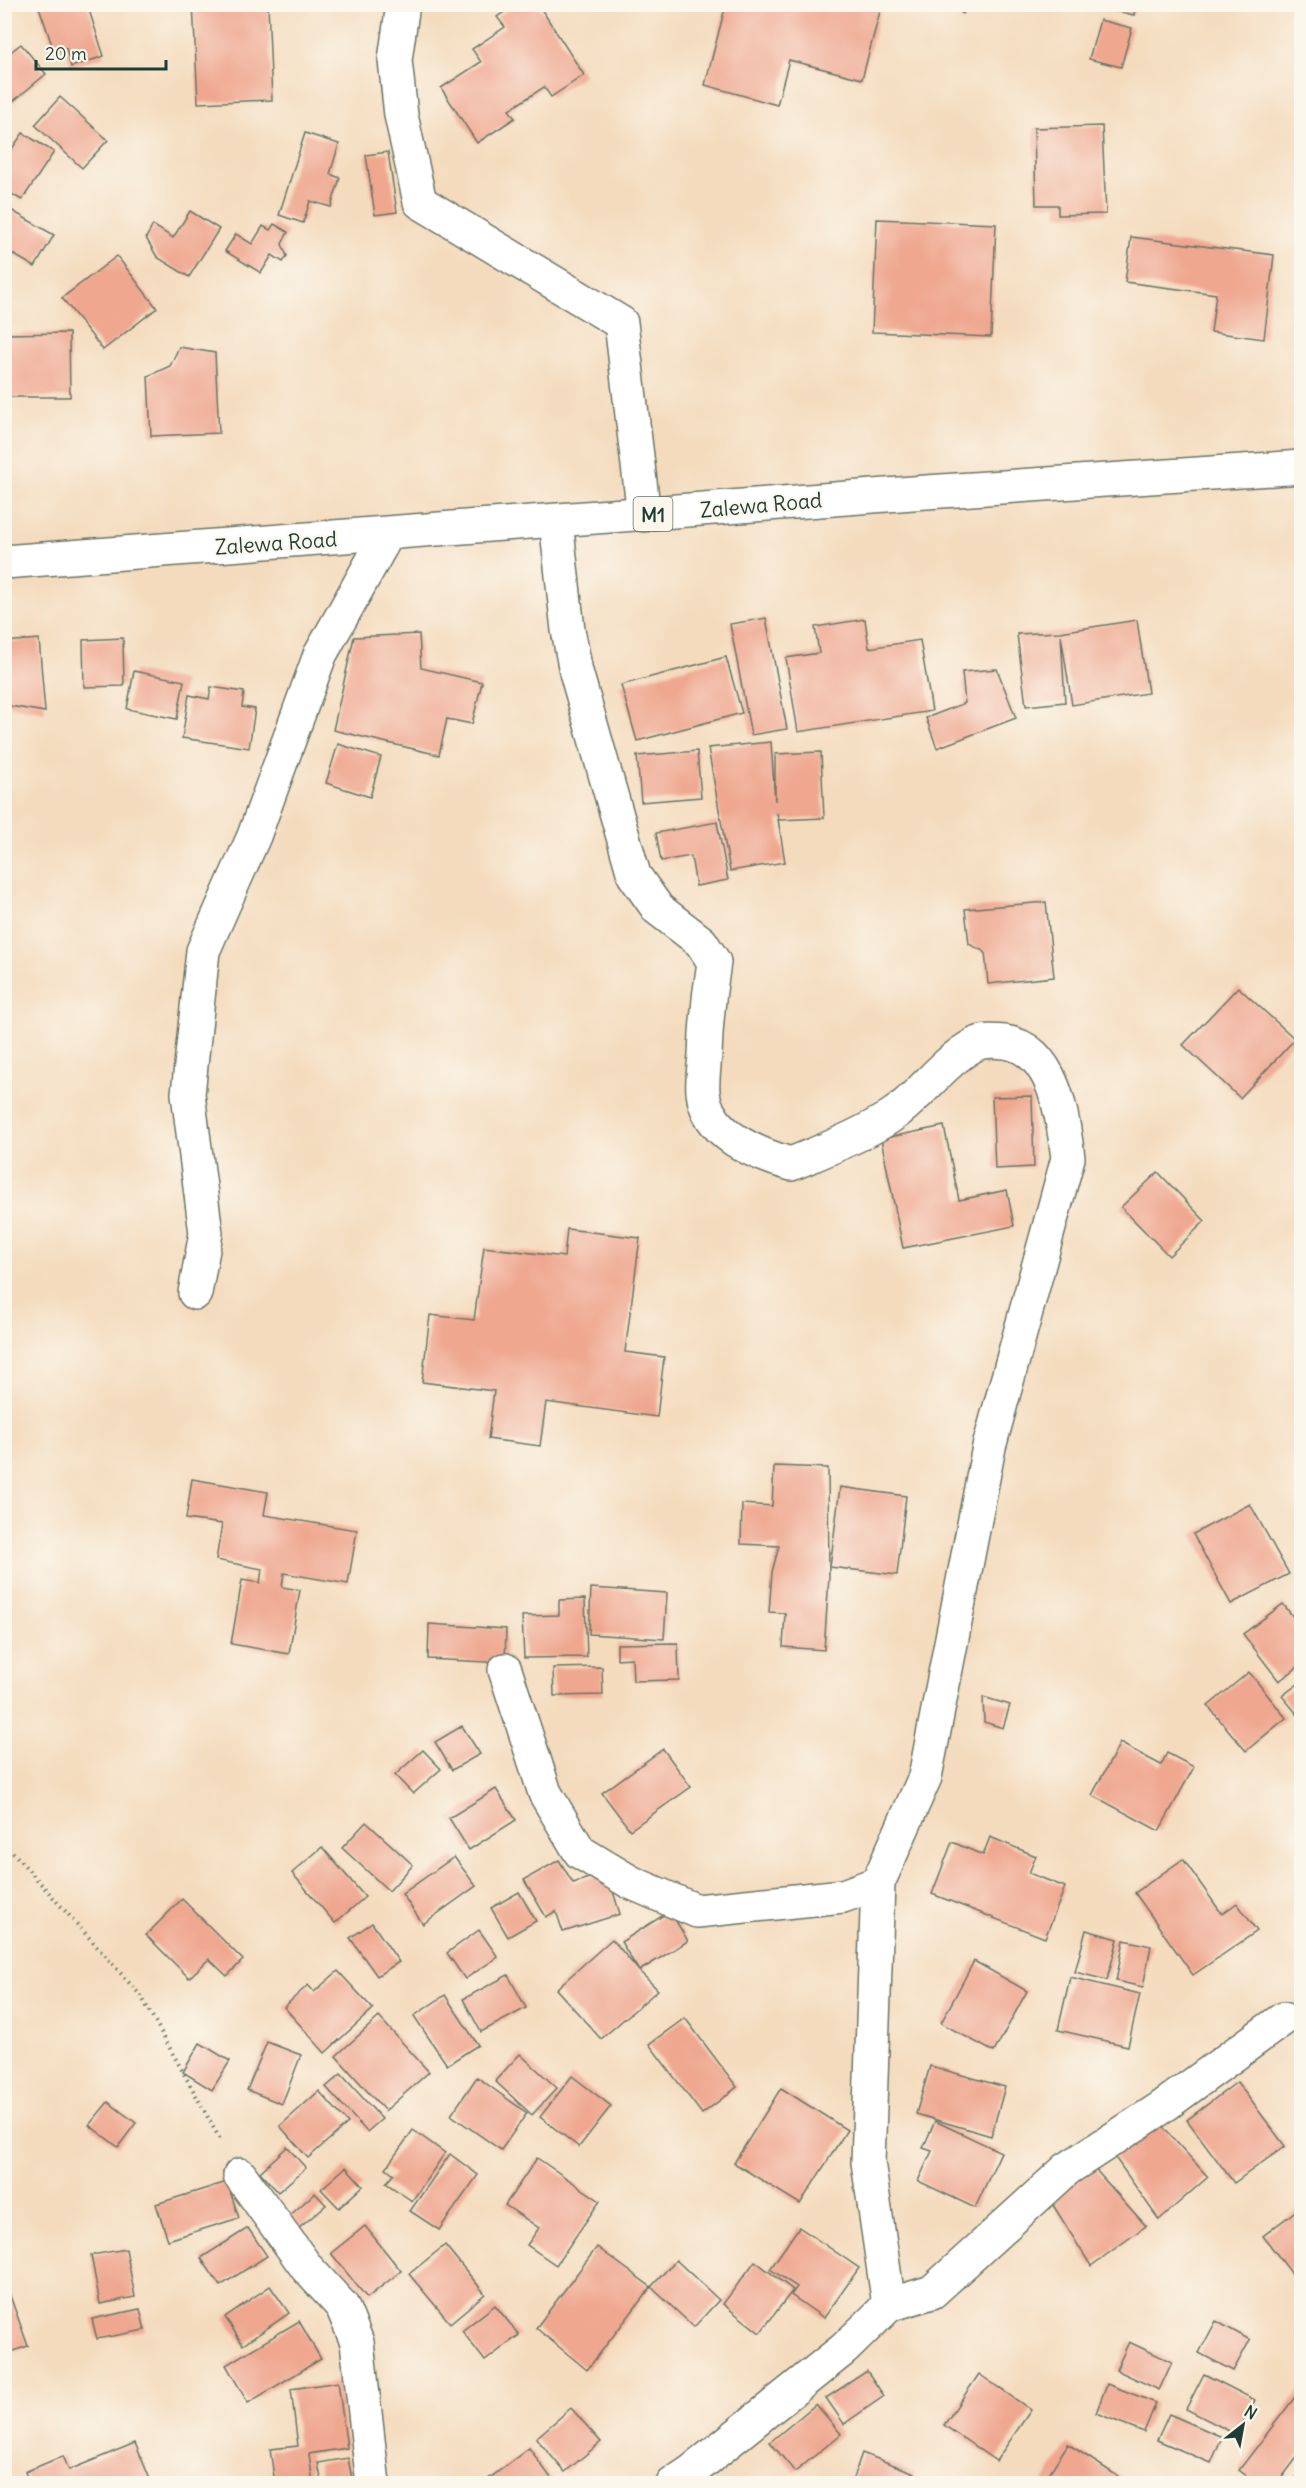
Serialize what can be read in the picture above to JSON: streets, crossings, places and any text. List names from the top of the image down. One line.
{"streets":{"main road":["Zalewa Road","M1"]},"scale_bar":"20 m","north":"top right"}
